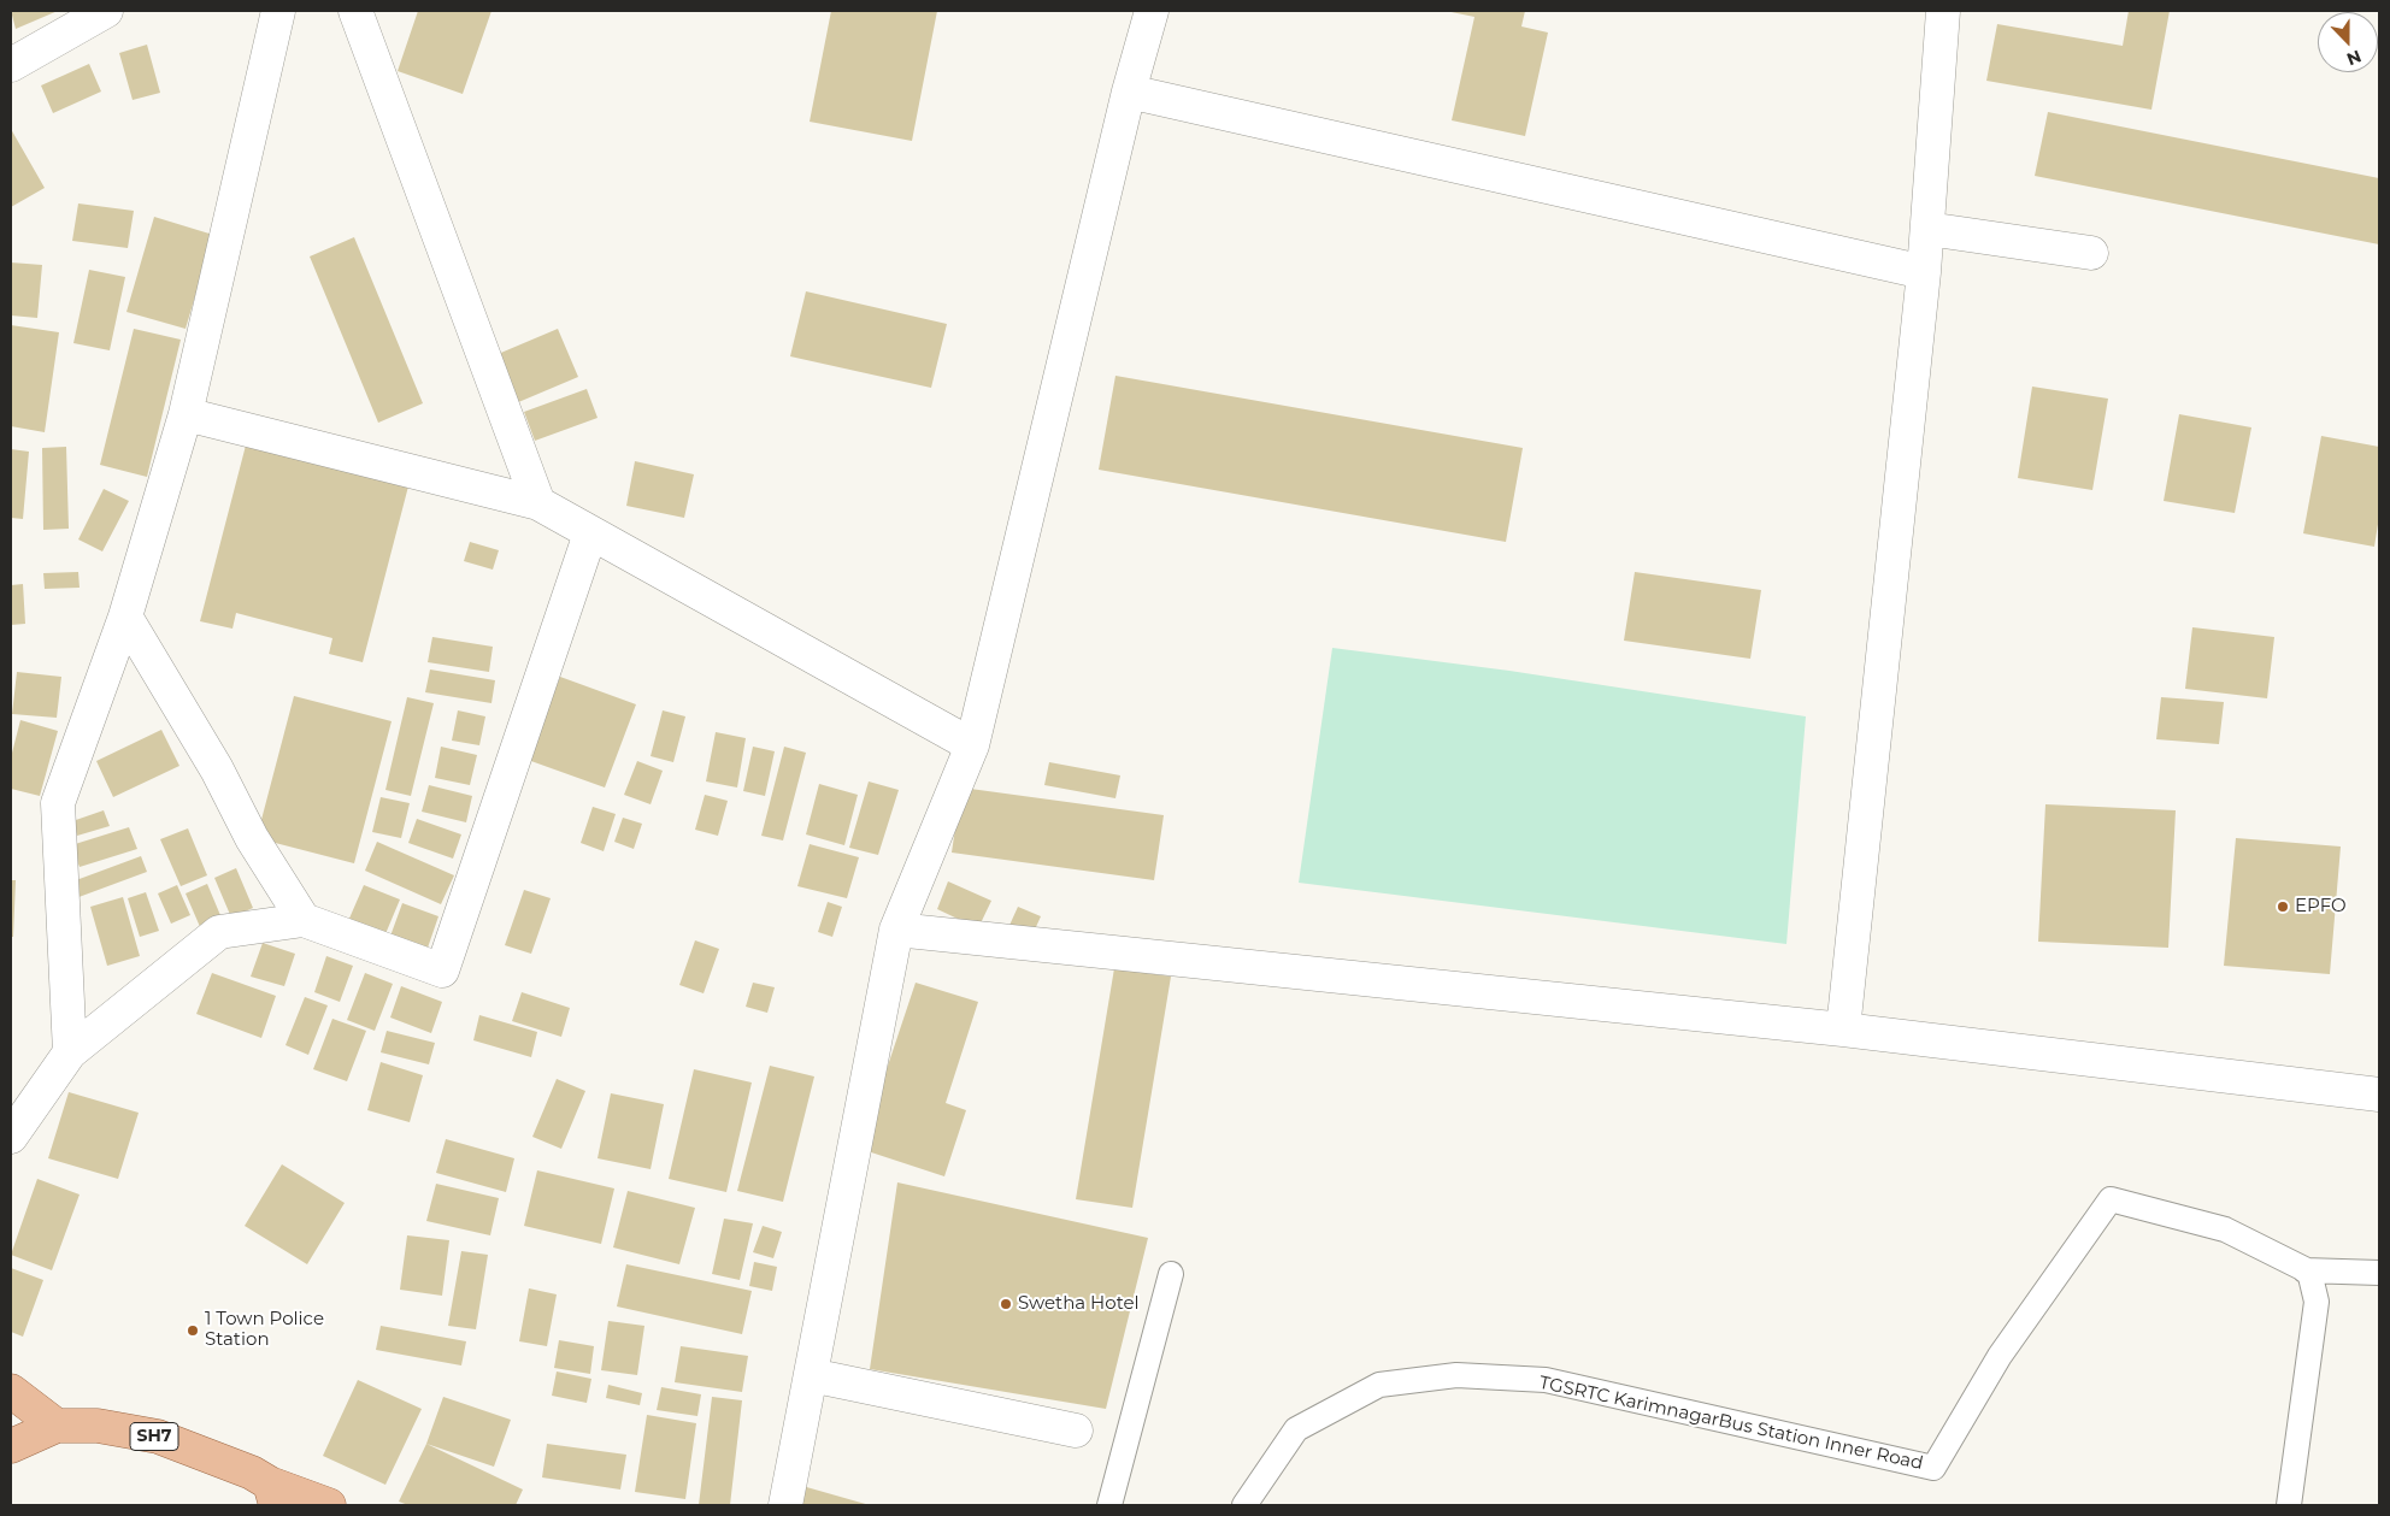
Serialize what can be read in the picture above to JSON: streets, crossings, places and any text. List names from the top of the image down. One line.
{"streets":{"main road":["SH7"],"lane":["TGSRTC KarimnagarBus Station Inner Road"]},"places":["EPFO","Swetha Hotel","1 Town Police Station"],"north":"bottom"}
